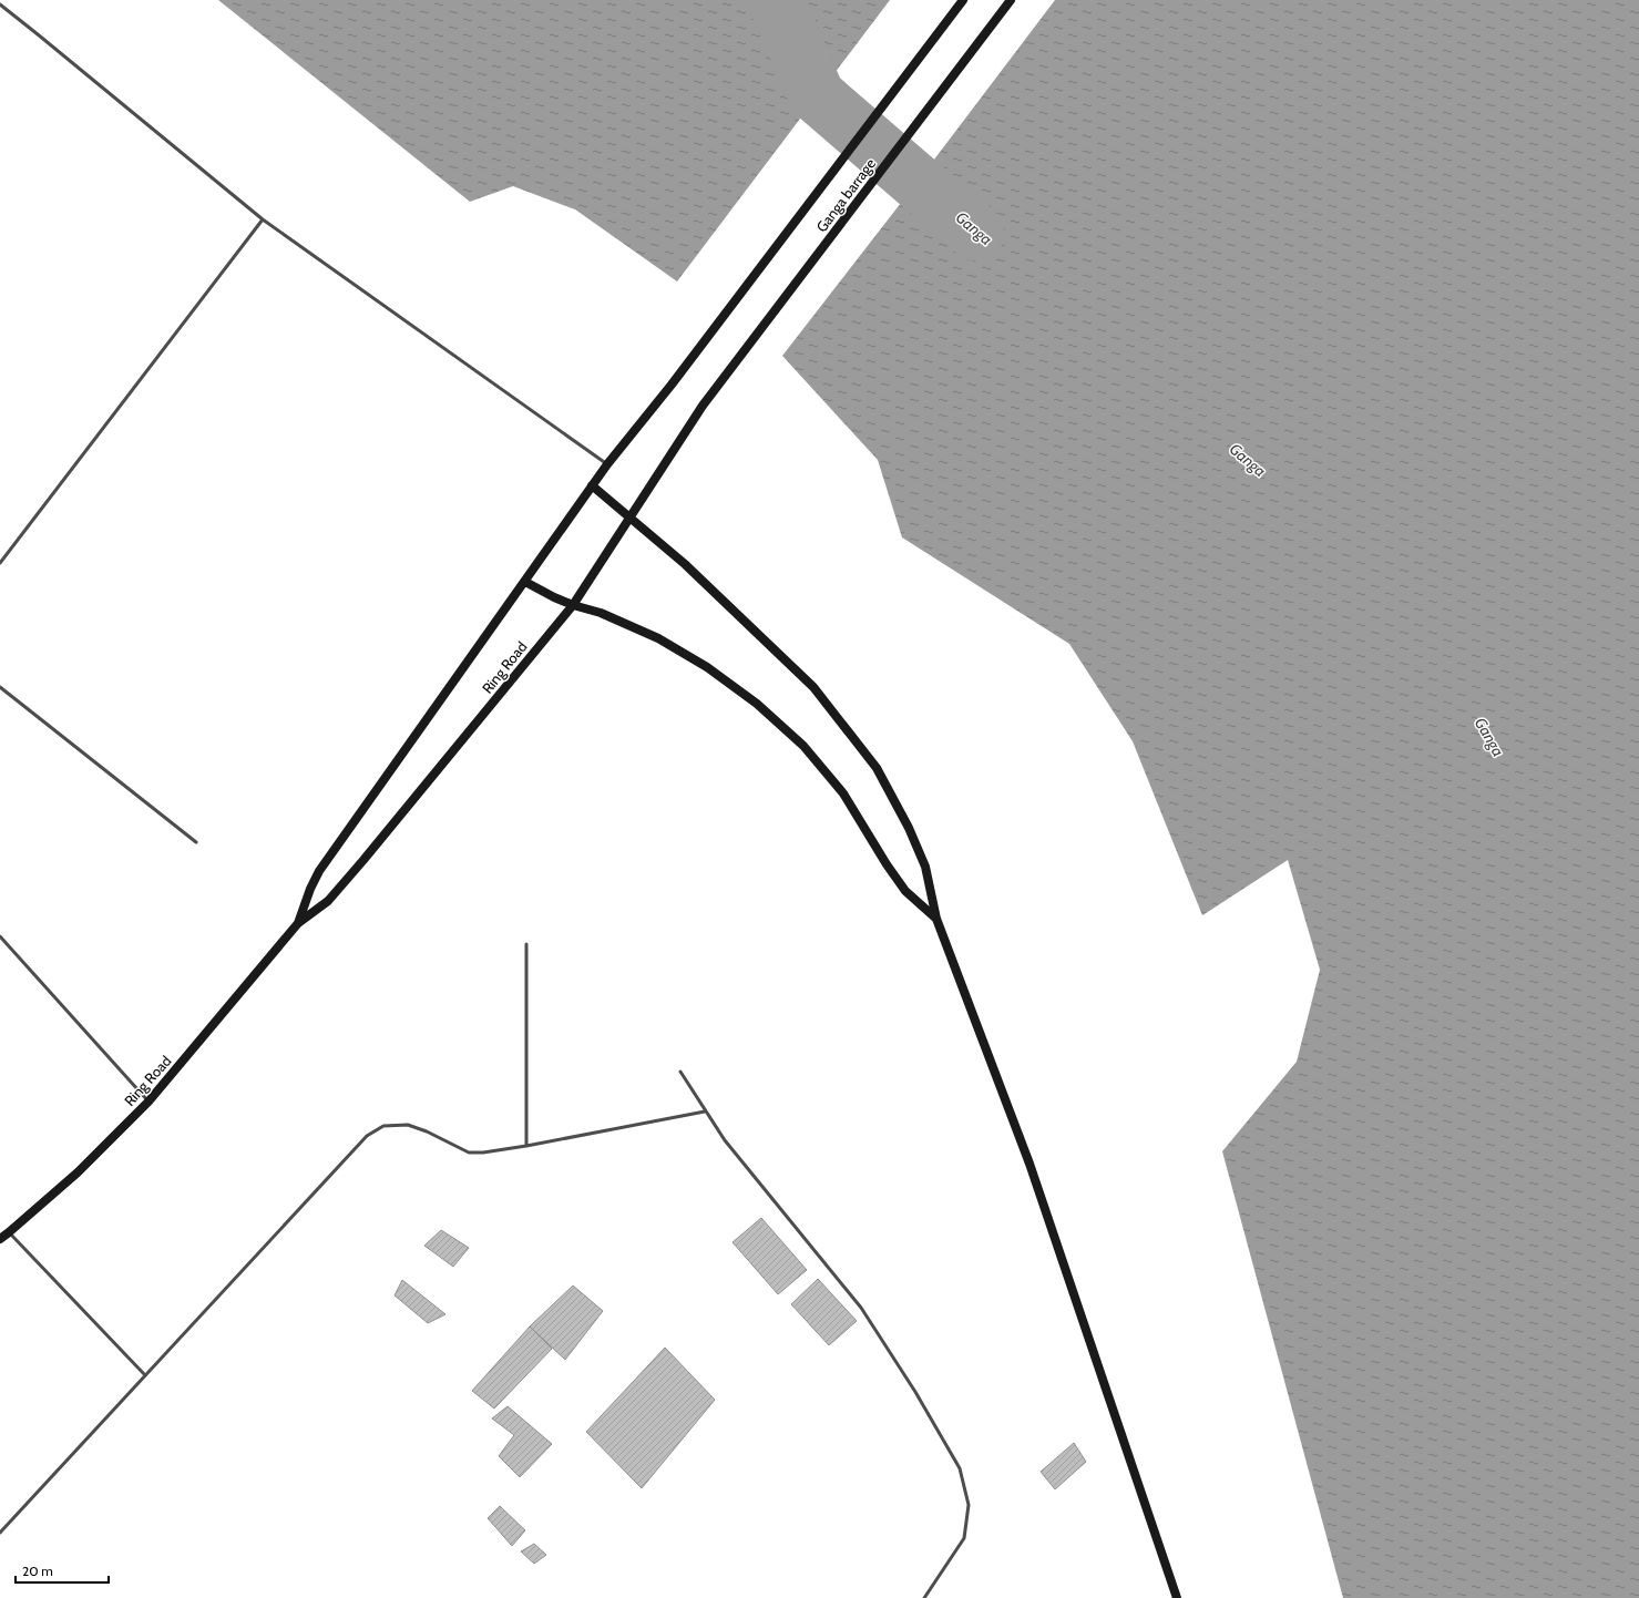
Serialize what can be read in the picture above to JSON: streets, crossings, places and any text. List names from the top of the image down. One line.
{"streets":{"main road":["Ganga barrage","Ring Road"]},"crossings":[["Ganga barrage","Ring Road"]],"water":["Ganga"],"scale_bar":"20 m"}
